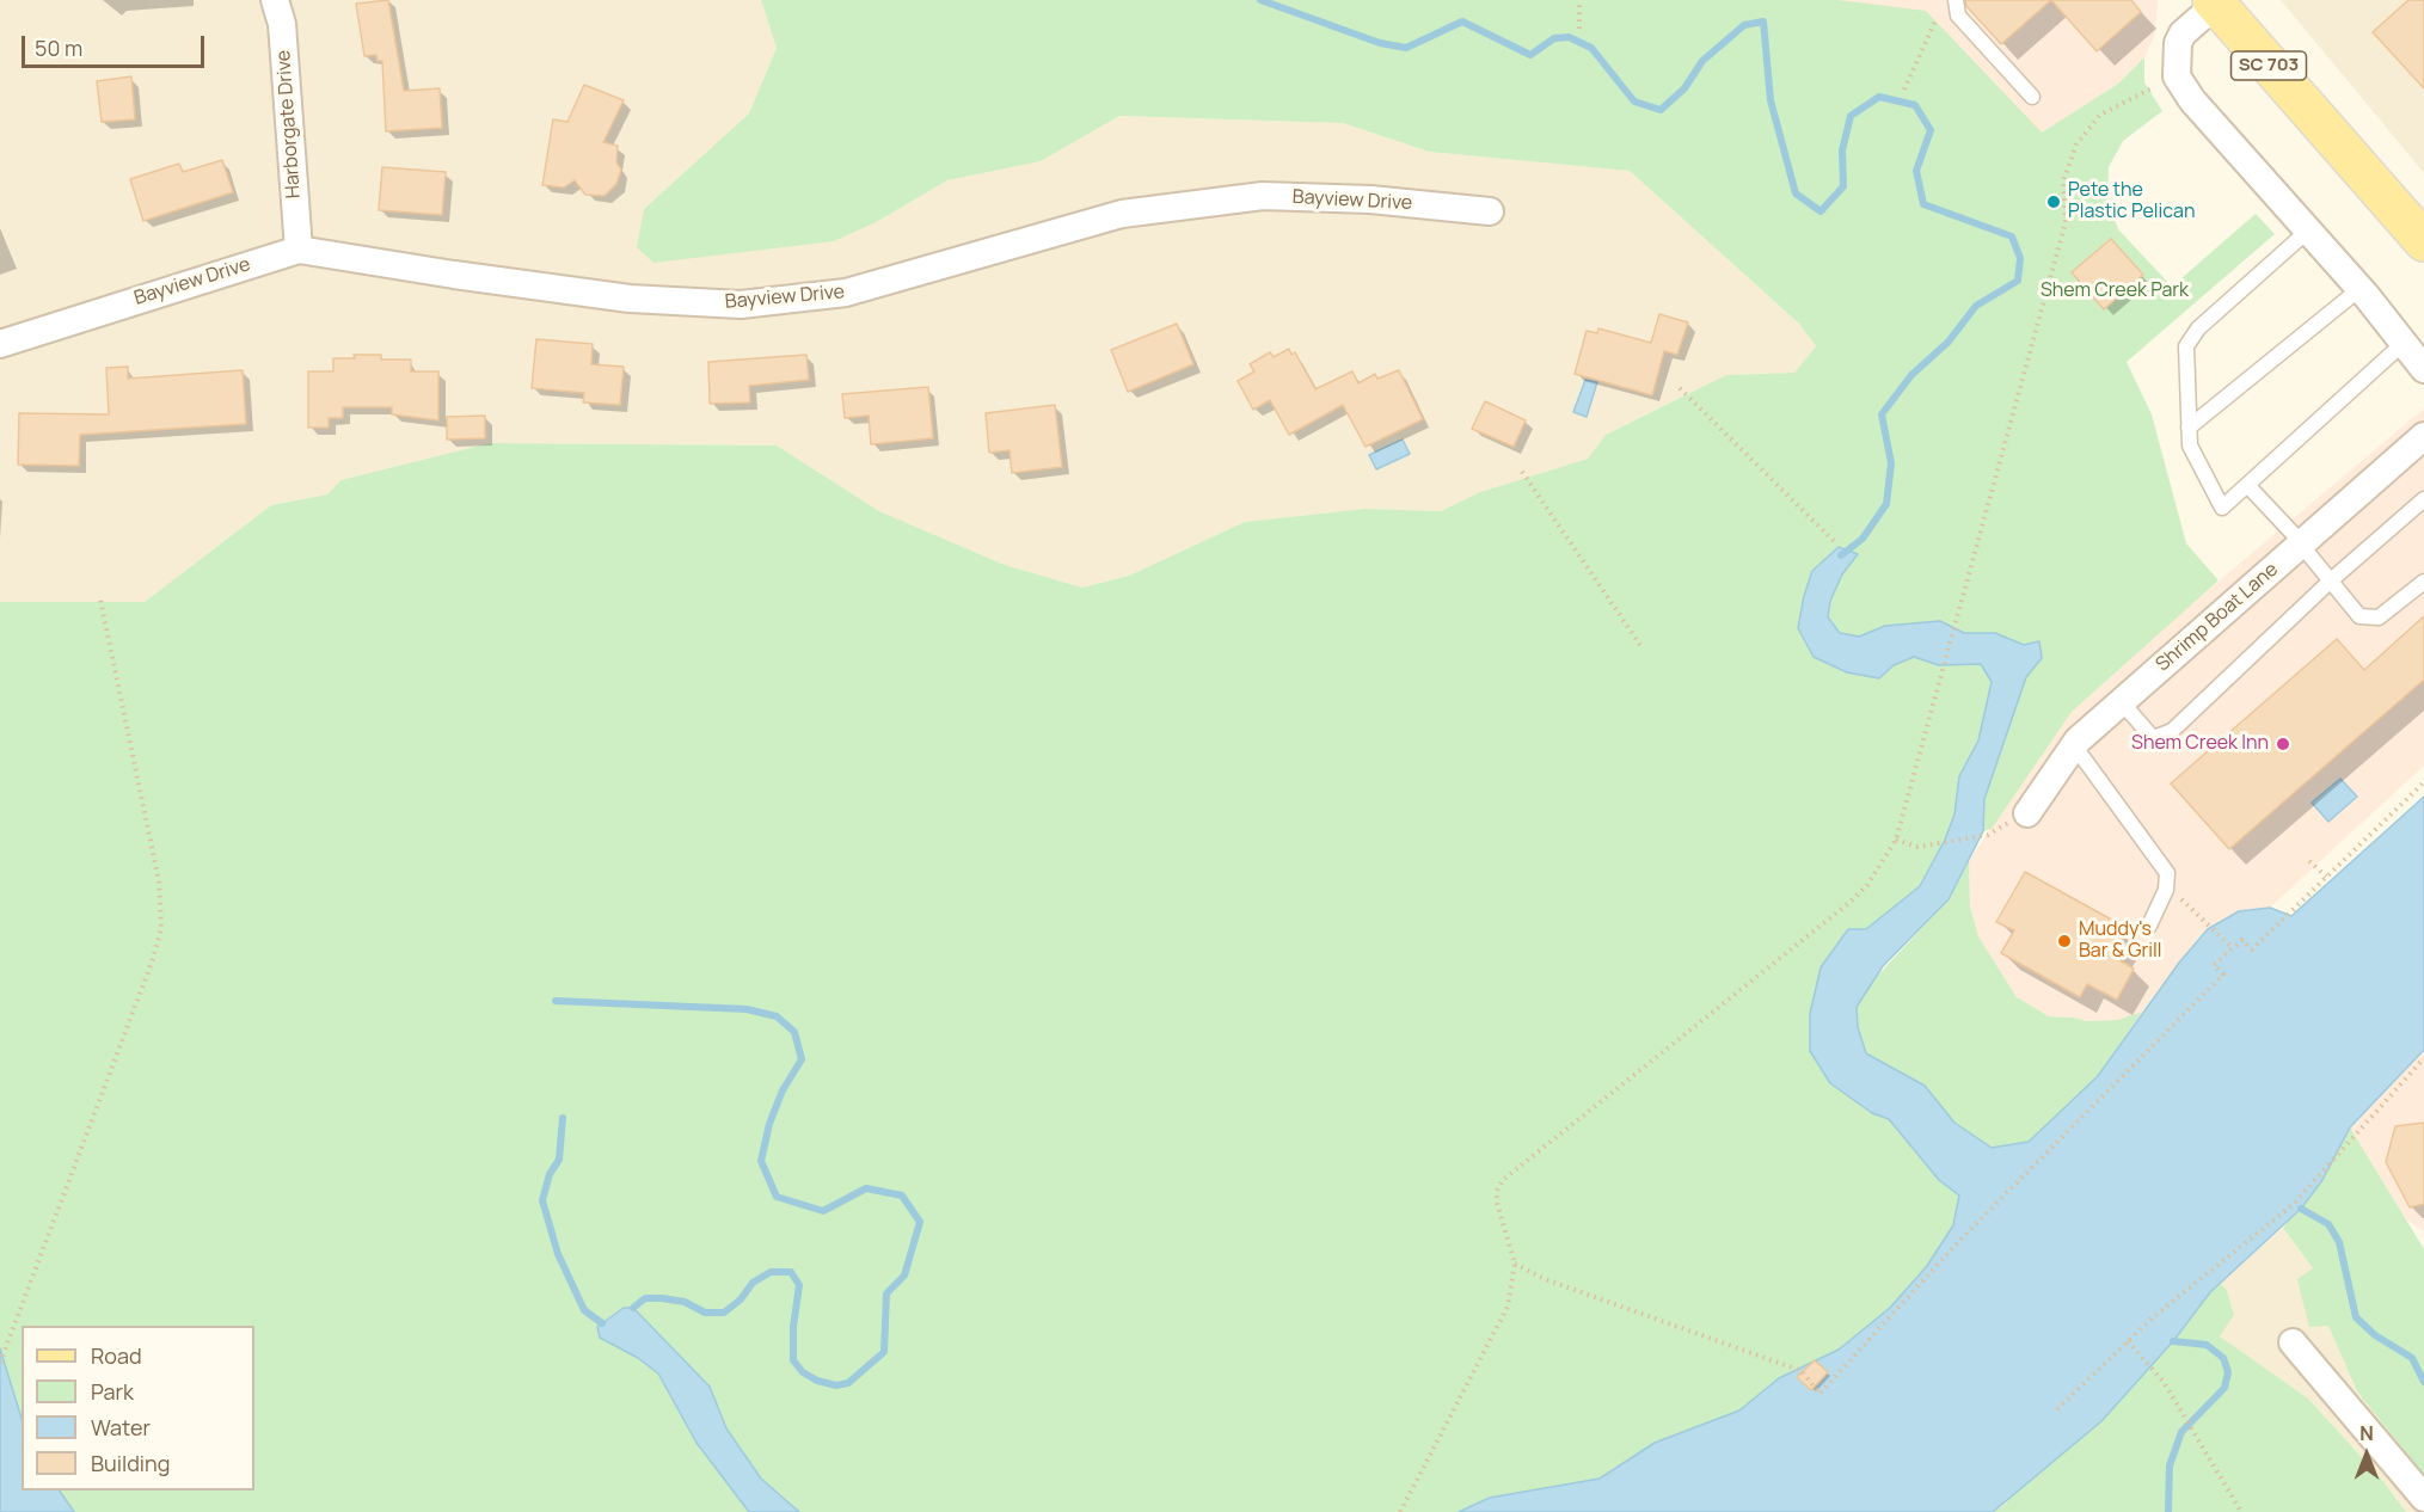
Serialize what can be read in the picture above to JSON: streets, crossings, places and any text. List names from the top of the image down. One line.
{"streets":{"main road":["SC 703"],"street":["Harborgate Drive","Bayview Drive","Shrimp Boat Lane"]},"crossings":[["Harborgate Drive","Bayview Drive"]],"parks":["Shem Creek Park"],"places":["Pete the Plastic Pelican","Shem Creek Inn","Muddy's Bar & Grill"],"legend":["Road","Park","Water","Building"],"scale_bar":"50 m","north":"top"}
